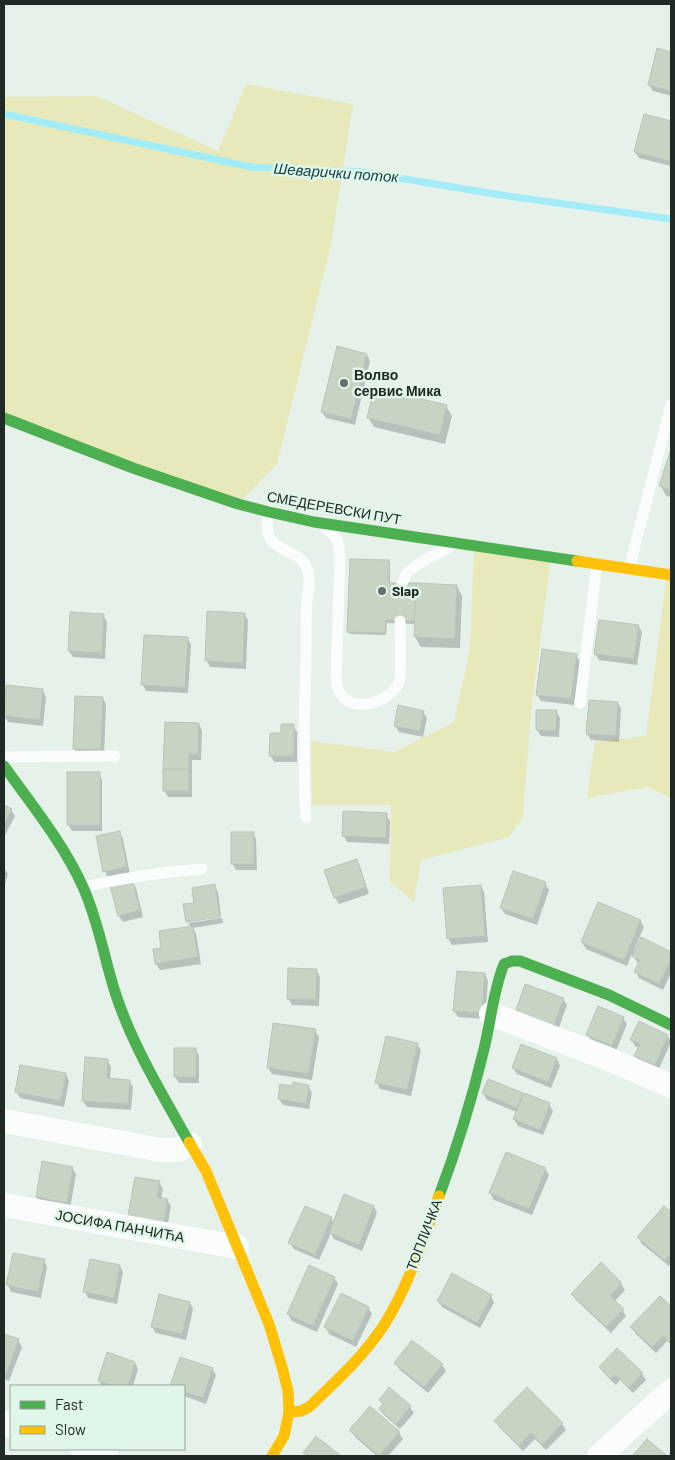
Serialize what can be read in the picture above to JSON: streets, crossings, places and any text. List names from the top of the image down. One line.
{"streets":{"street":["СМЕДЕРЕВСКИ ПУТ","ЈОСИФА ПАНЧИЋА","ТОПЛИЧКА"]},"water":["Шеварички поток"],"places":["Волво сервис Мика","Slap"],"legend":["Fast","Slow"]}
